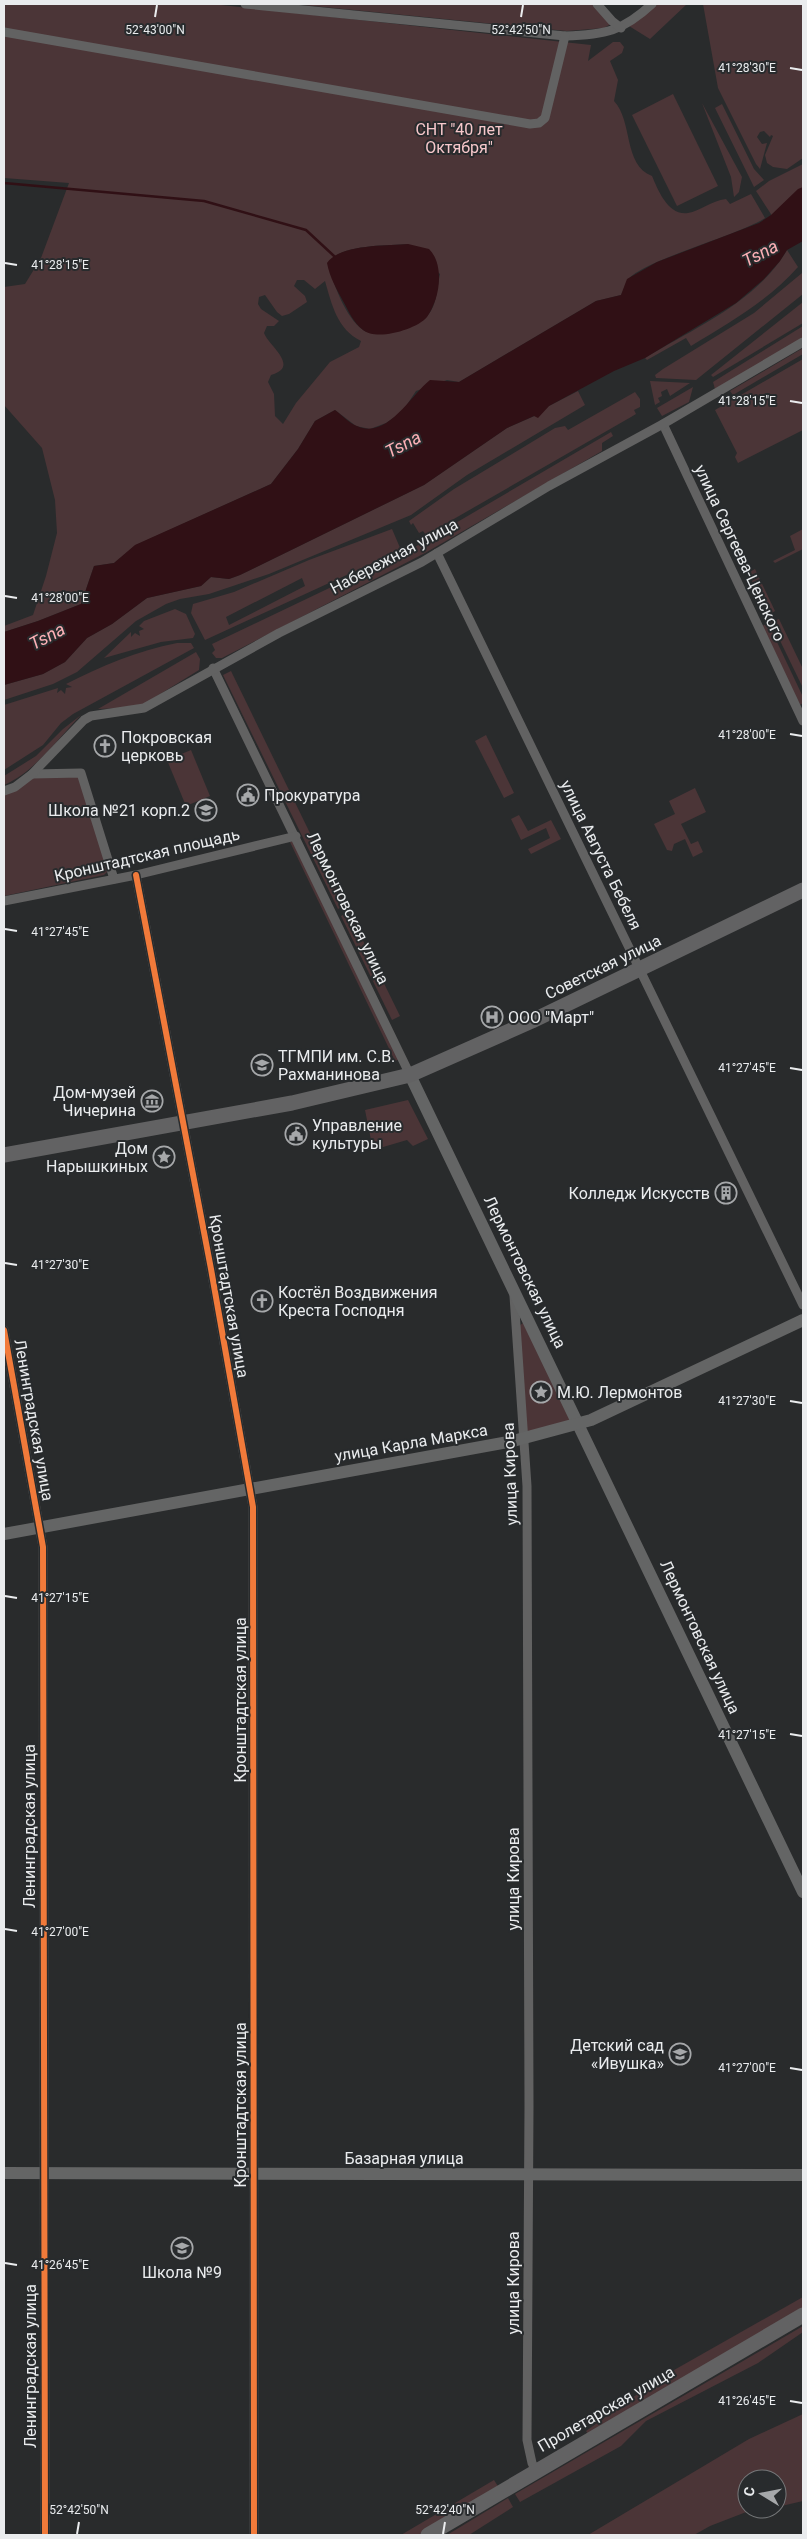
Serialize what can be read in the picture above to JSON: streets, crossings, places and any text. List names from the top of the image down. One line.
{"streets":{"main road":["Лермонтовская улица","Советская улица","улица Карла Маркса","Базарная улица","Пролетарская улица"],"street":["улица Сергеева-Ценского","Набережная улица","Кронштадтская площадь","улица Августа Бебеля","Кронштадтская улица","Ленинградская улица","улица Кирова"]},"crossings":[["улица Сергеева-Ценского","Набережная улица"],["Набережная улица","улица Августа Бебеля"],["Набережная улица","Лермонтовская улица"],["Кронштадтская площадь","Лермонтовская улица"],["Кронштадтская площадь","Кронштадтская улица"],["улица Августа Бебеля","Советская улица"],["Лермонтовская улица","Советская улица"],["Лермонтовская улица","улица Карла Маркса"],["Лермонтовская улица","улица Кирова"],["Советская улица","Кронштадтская улица"],["Кронштадтская улица","улица Карла Маркса"],["Кронштадтская улица","Базарная улица"],["Ленинградская улица","улица Карла Маркса"],["Ленинградская улица","Базарная улица"],["улица Карла Маркса","улица Кирова"],["улица Кирова","Базарная улица"],["улица Кирова","Пролетарская улица"]],"water":["Tsna"],"parks":["СНТ \"40 лет Октября\""],"places":{"church":["Покровская церковь","Костёл Воздвижения Креста Господня"],"public building":["Прокуратура","Управление культуры"],"school or university":["Школа №21 корп.2","ТГМПИ им. С.В. Рахманинова","Детский сад «Ивушка»","Школа №9"],"hospital":["ООО \"Март\""],"museum":["Дом-музей Чичерина"],"place":["Дом Нарышкиных","М.Ю. Лермонтов"],"building":["Колледж Искусств"]},"north":"left","coordinates":["52°43'00\"N","52°42'50\"N","41°28'30\"E","41°28'15\"E","41°28'00\"E","41°27'45\"E","41°27'30\"E","41°27'15\"E","41°27'00\"E","41°26'45\"E","52°42'40\"N"]}
